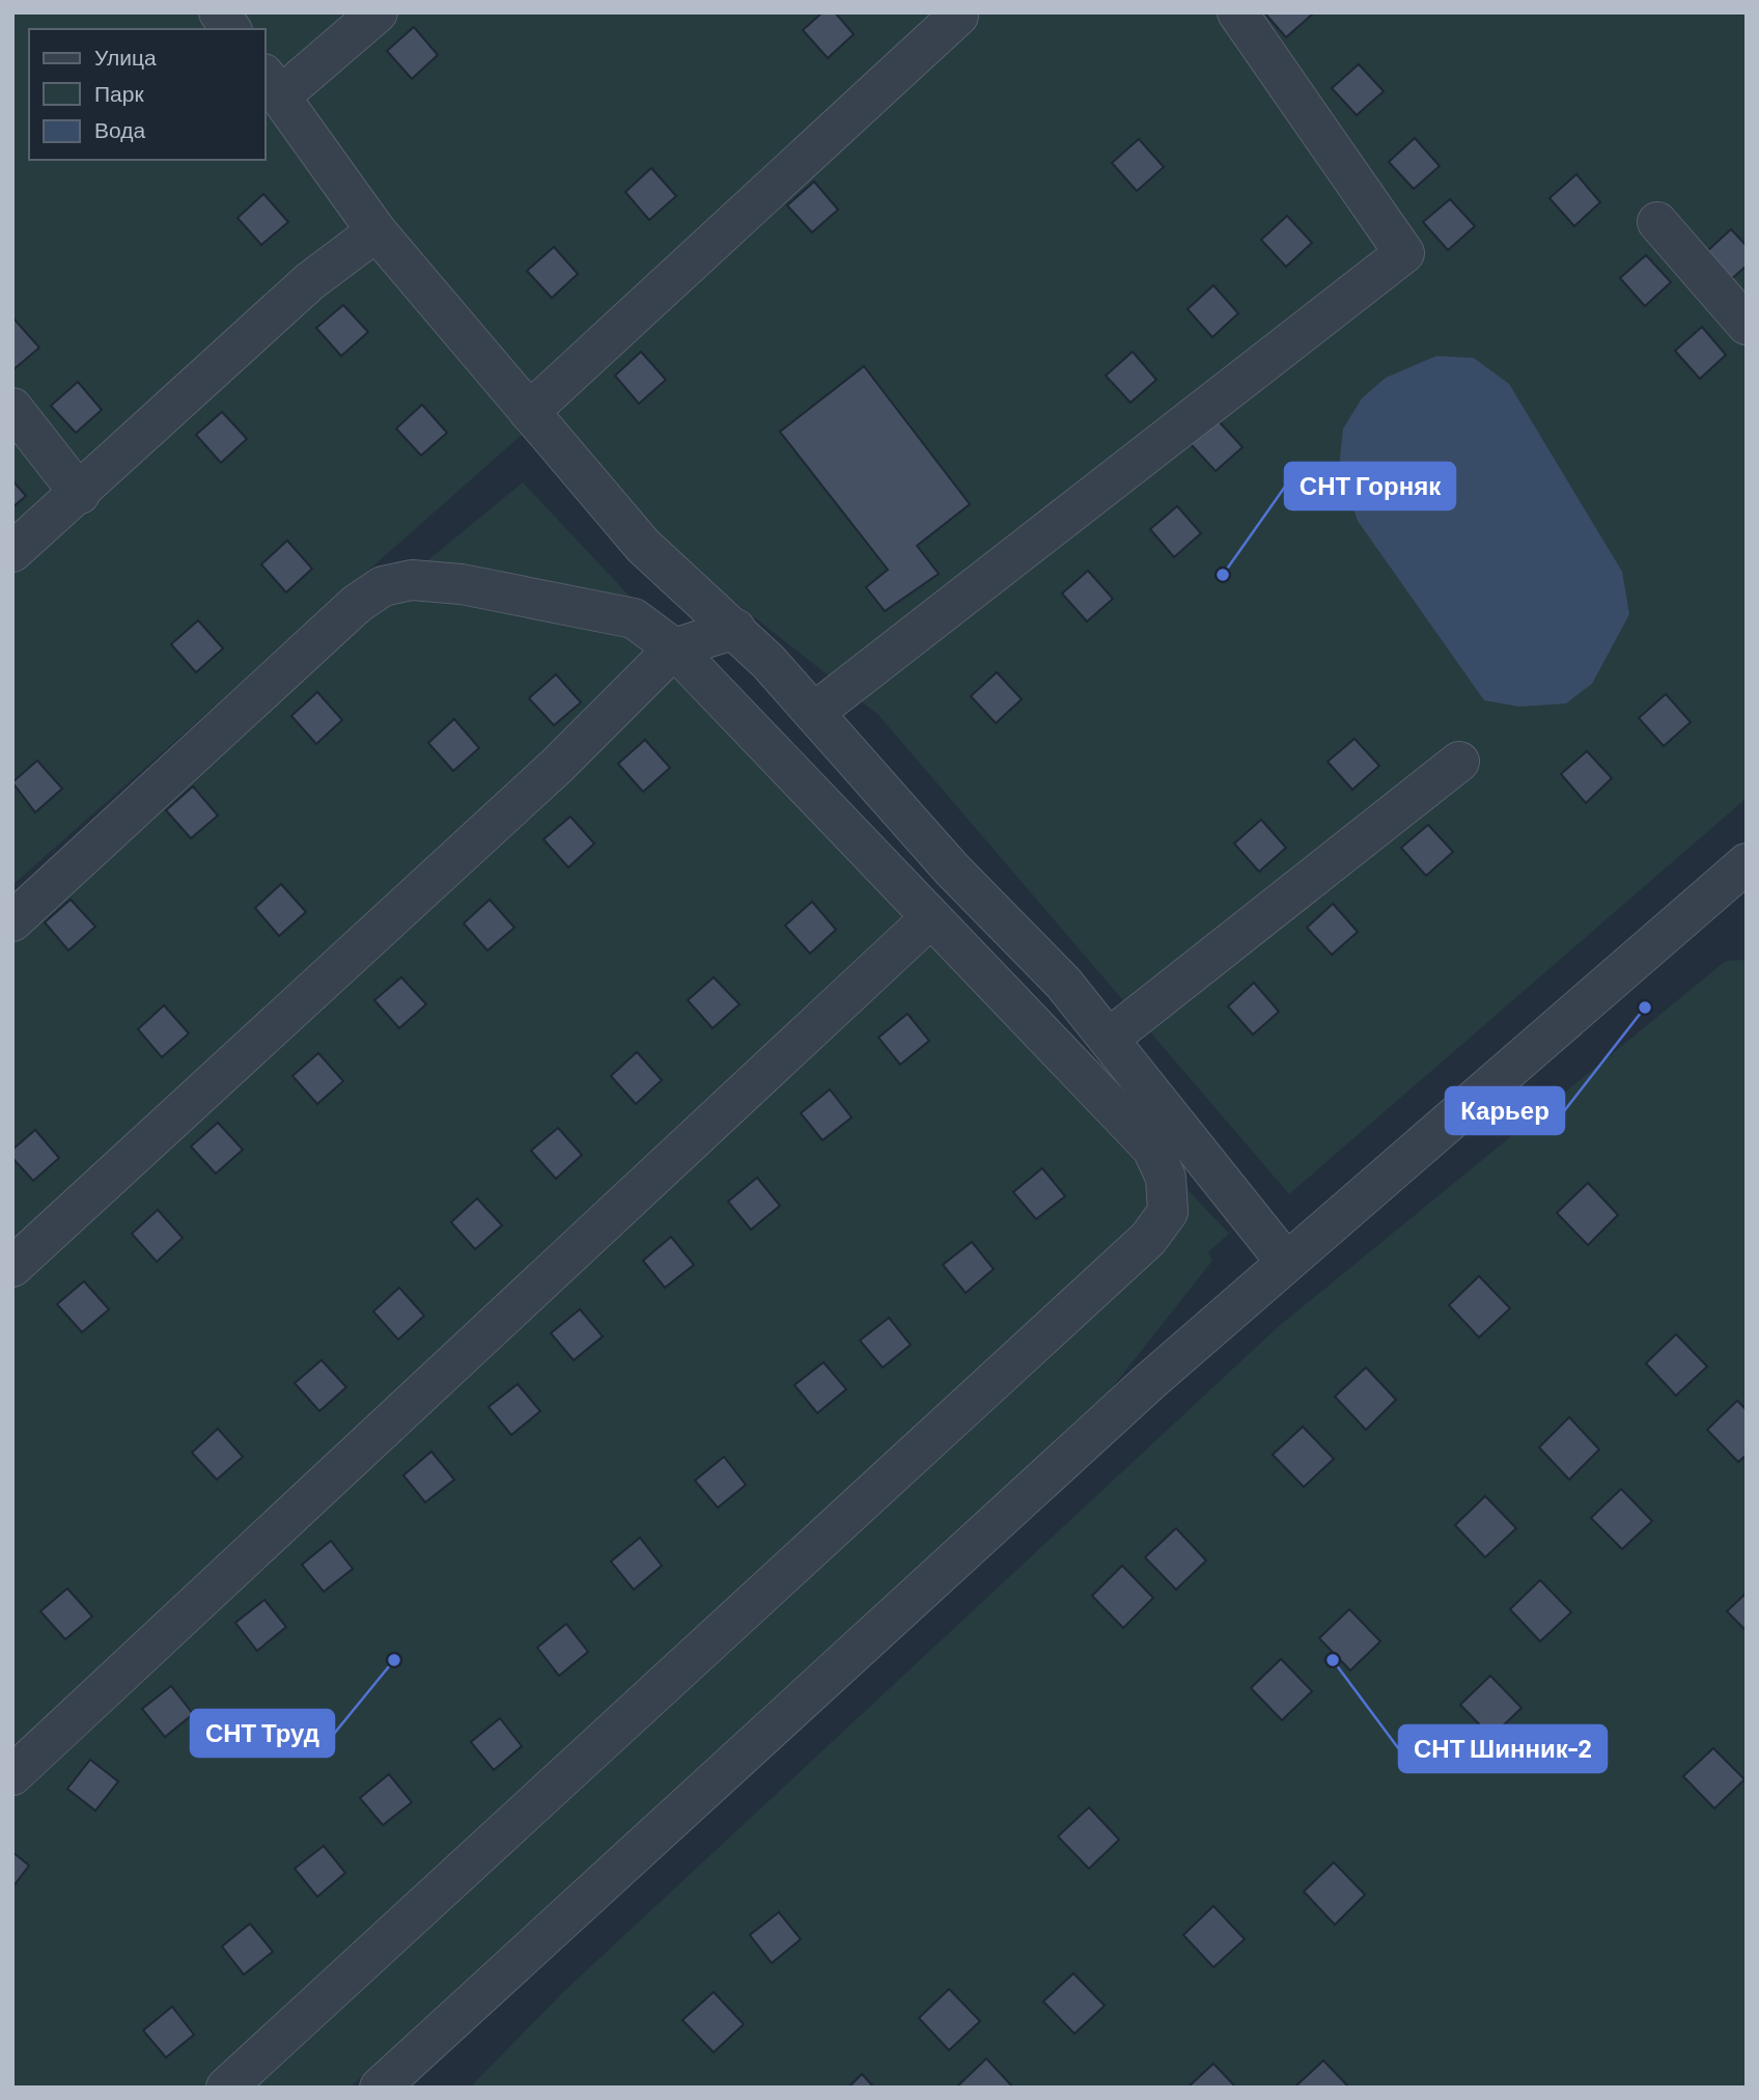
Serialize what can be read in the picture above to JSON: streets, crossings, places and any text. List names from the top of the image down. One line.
{"places":["СНТ Горняк","Карьер","СНТ Труд","СНТ Шинник-2"],"legend":["Улица","Парк","Вода"]}
